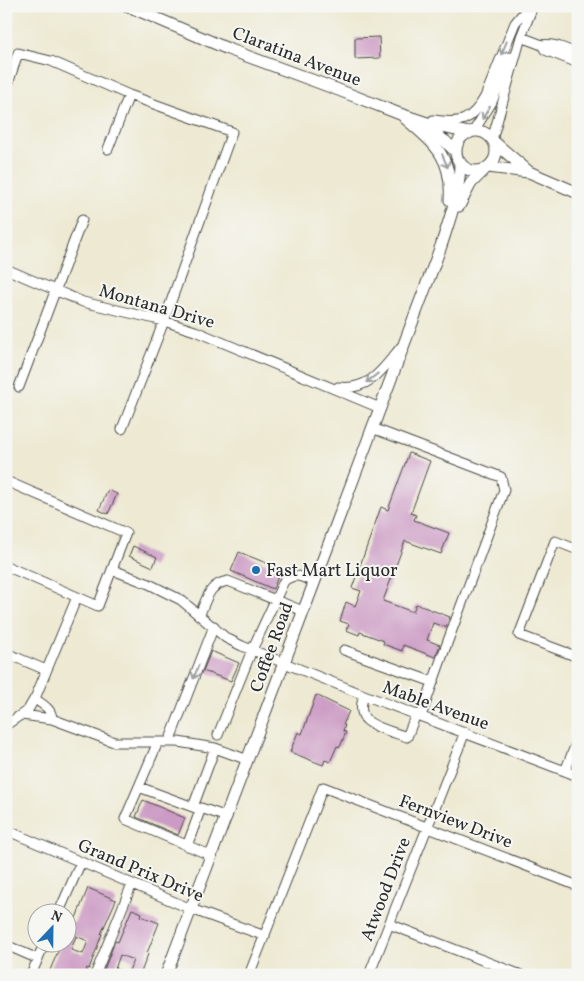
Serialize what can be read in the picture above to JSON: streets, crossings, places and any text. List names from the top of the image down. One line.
{"streets":{"main road":["Claratina Avenue","Coffee Road"],"street":["Montana Drive","Mable Avenue","Fernview Drive","Grand Prix Drive","Atwood Drive"]},"crossings":[["Claratina Avenue","Coffee Road"],["Montana Drive","Coffee Road"],["Coffee Road","Mable Avenue"],["Coffee Road","Grand Prix Drive"],["Mable Avenue","Atwood Drive"],["Fernview Drive","Grand Prix Drive"],["Fernview Drive","Atwood Drive"]],"places":["Fast Mart Liquor"],"north":"top"}
